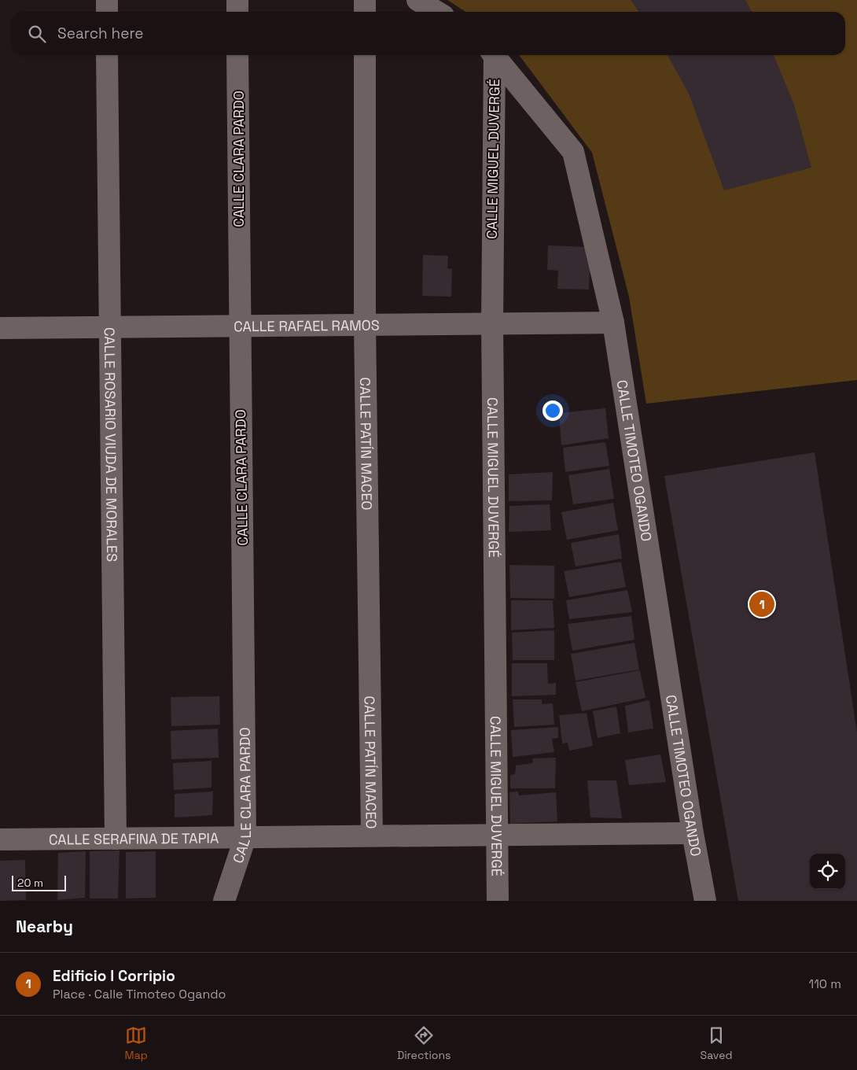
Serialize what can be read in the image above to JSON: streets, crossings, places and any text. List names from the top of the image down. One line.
{"streets":{"street":["CALLE CLARA PARDO","CALLE MIGUEL DUVERGÉ","CALLE RAFAEL RAMOS","CALLE PATÍN MACEO","CALLE ROSARIO VIUDA DE MORALES","CALLE TIMOTEO OGANDO","CALLE SERAFINA DE TAPIA"]},"crossings":[["CALLE CLARA PARDO","CALLE RAFAEL RAMOS"],["CALLE CLARA PARDO","CALLE SERAFINA DE TAPIA"],["CALLE MIGUEL DUVERGÉ","CALLE RAFAEL RAMOS"],["CALLE MIGUEL DUVERGÉ","CALLE SERAFINA DE TAPIA"],["CALLE RAFAEL RAMOS","CALLE PATÍN MACEO"],["CALLE RAFAEL RAMOS","CALLE ROSARIO VIUDA DE MORALES"],["CALLE RAFAEL RAMOS","CALLE TIMOTEO OGANDO"],["CALLE PATÍN MACEO","CALLE SERAFINA DE TAPIA"],["CALLE ROSARIO VIUDA DE MORALES","CALLE SERAFINA DE TAPIA"],["CALLE TIMOTEO OGANDO","CALLE SERAFINA DE TAPIA"]],"scale_bar":"20 m","page":{"search":"Search here","pins":"1","scale":"20 m","heading":"Nearby","list":[{"mark":"1","name":"Edificio I Corripio","note":"Place · Calle Timoteo Ogando","value":"110 m"}],"nav":["Map","Directions","Saved"]}}
